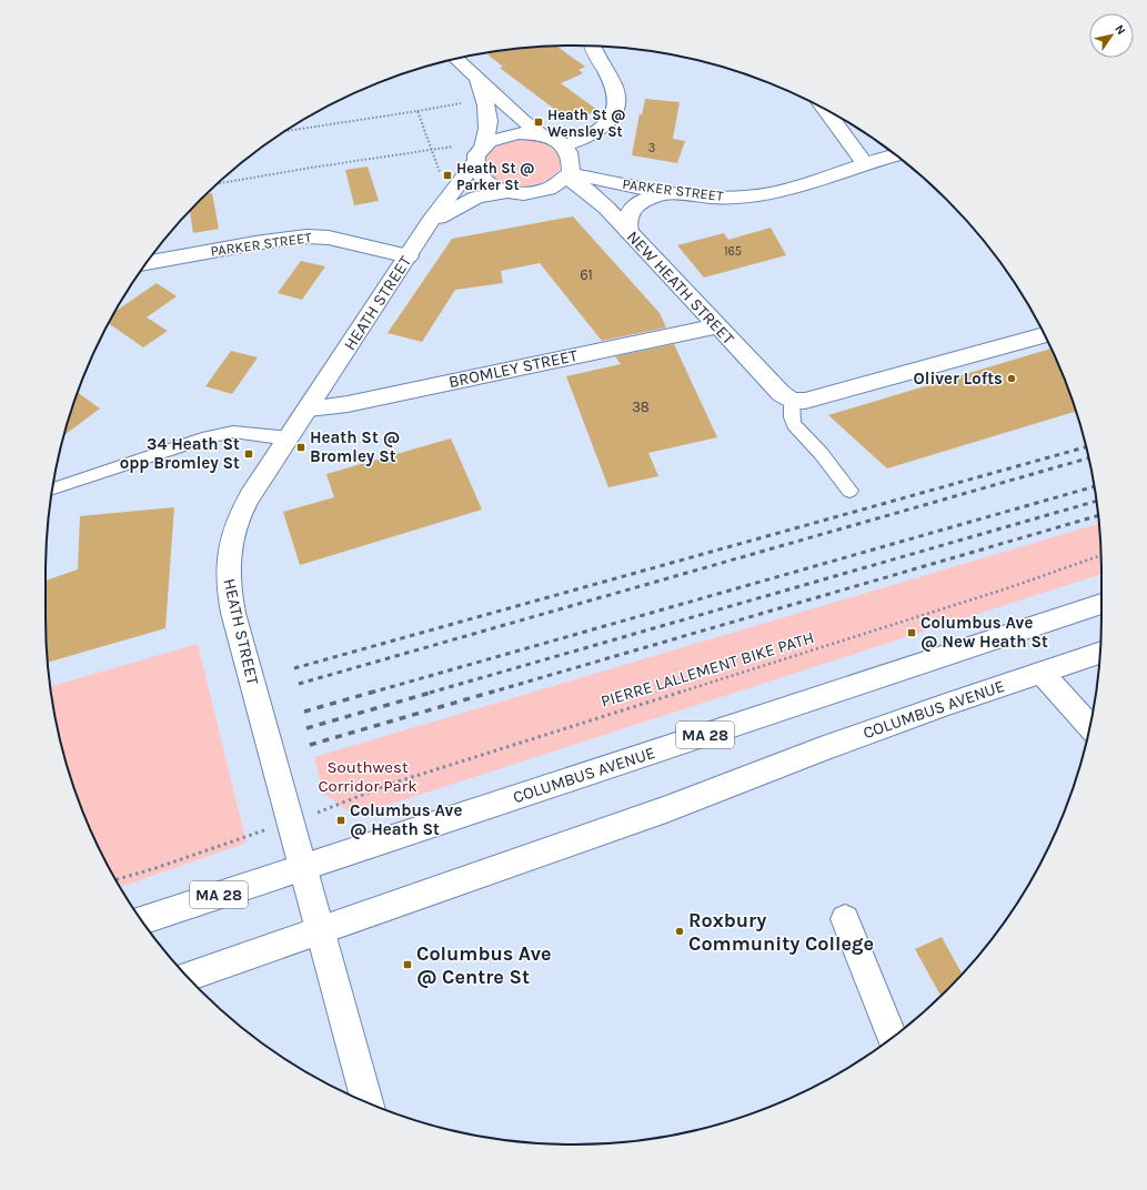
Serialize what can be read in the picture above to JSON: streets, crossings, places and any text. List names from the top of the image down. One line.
{"streets":{"main road":["PARKER STREET","NEW HEATH STREET","HEATH STREET","BROMLEY STREET","COLUMBUS AVENUE","MA 28"],"path":["PIERRE LALLEMENT BIKE PATH"]},"crossings":[["PARKER STREET","NEW HEATH STREET"],["PARKER STREET","HEATH STREET"],["NEW HEATH STREET","HEATH STREET"],["NEW HEATH STREET","BROMLEY STREET"],["HEATH STREET","BROMLEY STREET"],["HEATH STREET","COLUMBUS AVENUE"]],"parks":["Southwest Corridor Park"],"places":{"transit":["Heath St @ Wensley St","Heath St @ Parker St","Heath St @ Bromley St","34 Heath St opp Bromley St","Columbus Ave @ New Heath St","Columbus Ave @ Heath St","Columbus Ave @ Centre St"],"other":["Oliver Lofts","Roxbury Community College"]},"house_numbers":["3","165","61","38"],"north":"top right"}
